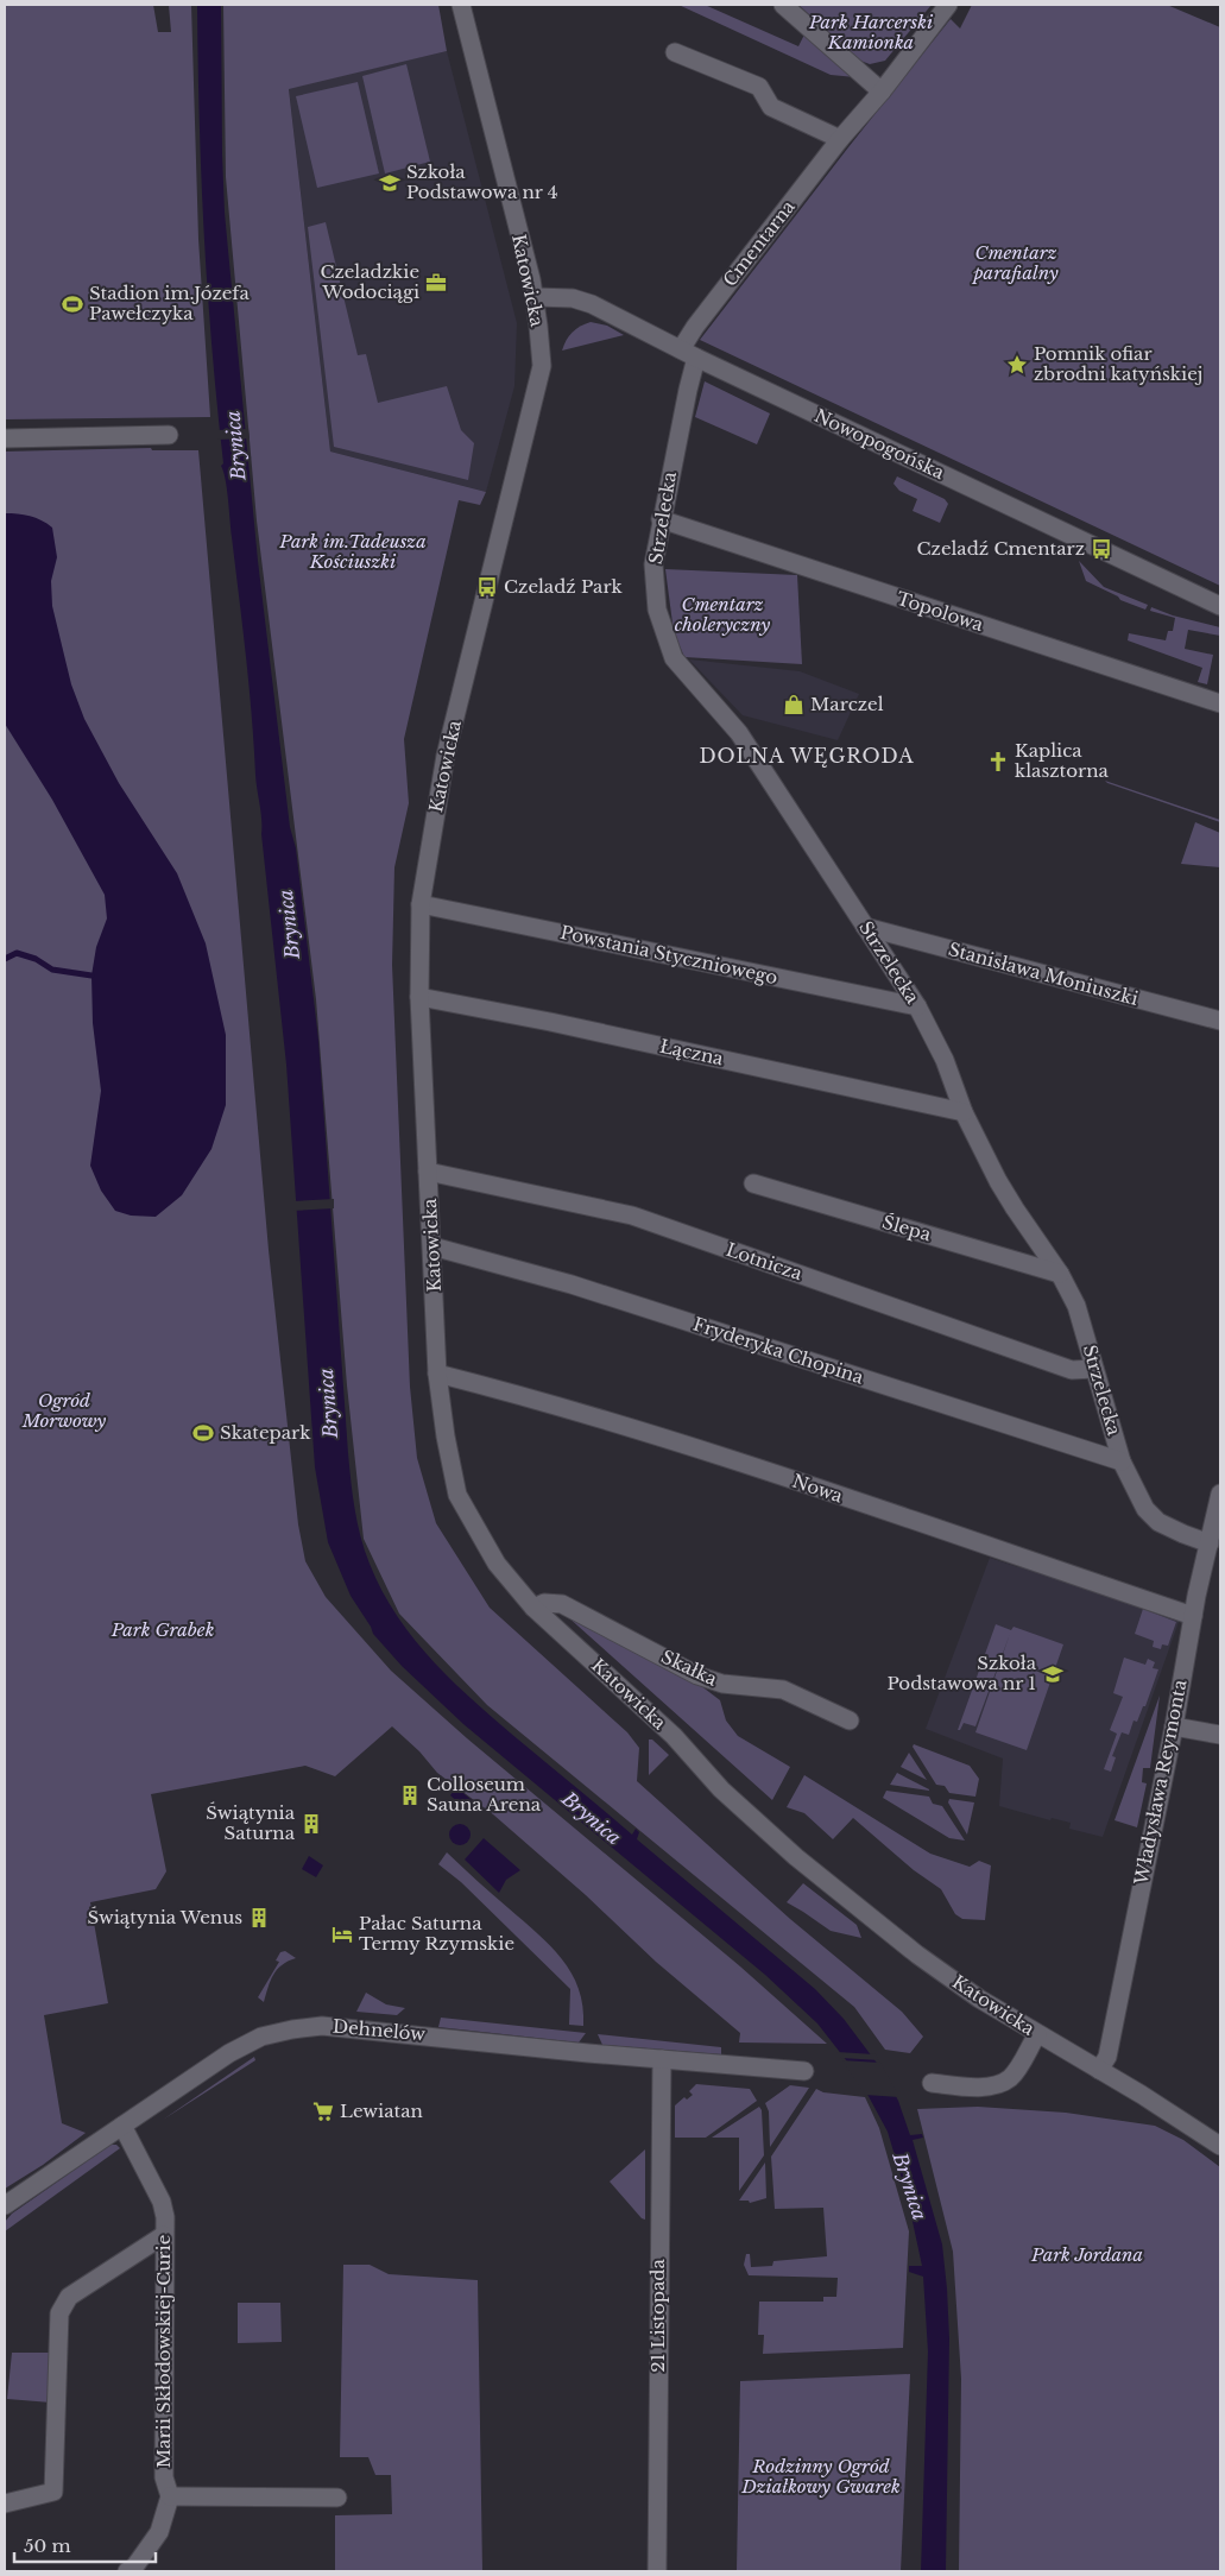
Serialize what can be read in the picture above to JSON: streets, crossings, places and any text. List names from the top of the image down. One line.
{"streets":{"street":["Cmentarna","Katowicka","Nowopogońska","Strzelecka","Topolowa","Powstania Styczniowego","Stanisława Moniuszki","Łączna","Ślepa","Lotnicza","Fryderyka Chopina","Nowa","Skałka","Władysława Reymonta","Dehnelów","21 Listopada","Marii Skłodowskiej-Curie"]},"crossings":[["Cmentarna","Nowopogońska"],["Cmentarna","Strzelecka"],["Katowicka","Nowopogońska"],["Katowicka","Powstania Styczniowego"],["Katowicka","Łączna"],["Katowicka","Lotnicza"],["Katowicka","Fryderyka Chopina"],["Katowicka","Nowa"],["Katowicka","Skałka"],["Katowicka","Władysława Reymonta"],["Nowopogońska","Strzelecka"],["Strzelecka","Topolowa"],["Strzelecka","Powstania Styczniowego"],["Strzelecka","Stanisława Moniuszki"],["Strzelecka","Łączna"],["Strzelecka","Ślepa"],["Strzelecka","Lotnicza"],["Strzelecka","Fryderyka Chopina"],["Strzelecka","Władysława Reymonta"],["Nowa","Władysława Reymonta"],["Dehnelów","21 Listopada"],["Dehnelów","Marii Skłodowskiej-Curie"]],"districts":["DOLNA WĘGRODA"],"water":["Brynica"],"parks":["Park Harcerski Kamionka","Cmentarz parafialny","Park im.Tadeusza Kościuszki","Cmentarz choleryczny","Ogród Morwowy","Park Grabek","Park Jordana","Rodzinny Ogród Działkowy Gwarek"],"places":{"school or university":["Szkoła Podstawowa nr 4","Szkoła Podstawowa nr 1"],"office":["Czeladzkie Wodociągi"],"sports":["Stadion im.Józefa Pawełczyka","Skatepark"],"place":["Pomnik ofiar zbrodni katyńskiej"],"bus stop":["Czeladź Cmentarz","Czeladź Park"],"shop":["Marczel"],"church":["Kaplica klasztorna"],"building":["Colloseum Sauna Arena","Świątynia Saturna","Świątynia Wenus"],"hotel":["Pałac Saturna Termy Rzymskie"],"supermarket":["Lewiatan"]},"scale_bar":"50 m"}
